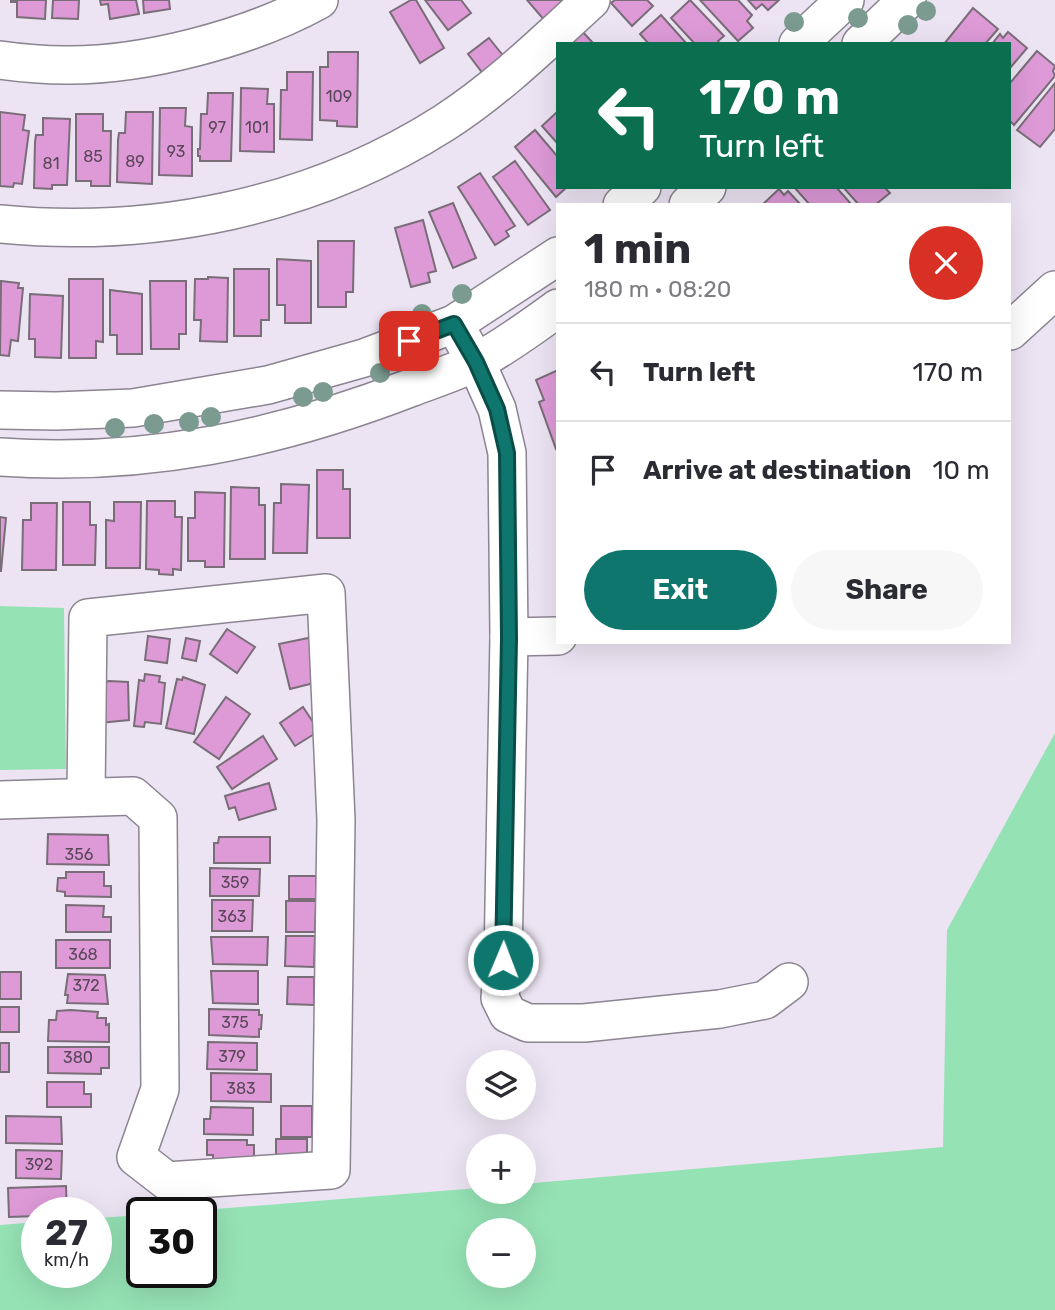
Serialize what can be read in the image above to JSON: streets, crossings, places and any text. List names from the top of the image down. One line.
{"house_numbers":["109","97","101","93","85","89","81","356","359","363","368","372","375","379","380","383","392"],"page":{"turn":["170 m","Turn left"],"heading":["1 min","180 m · 08:20"],"list":[{"name":"Turn left","value":"170 m"},{"name":"Arrive at destination","value":"10 m"}],"buttons":["Exit","Share"],"map_buttons":["+","−"],"speed":"27 km/h","limit":"30"}}
